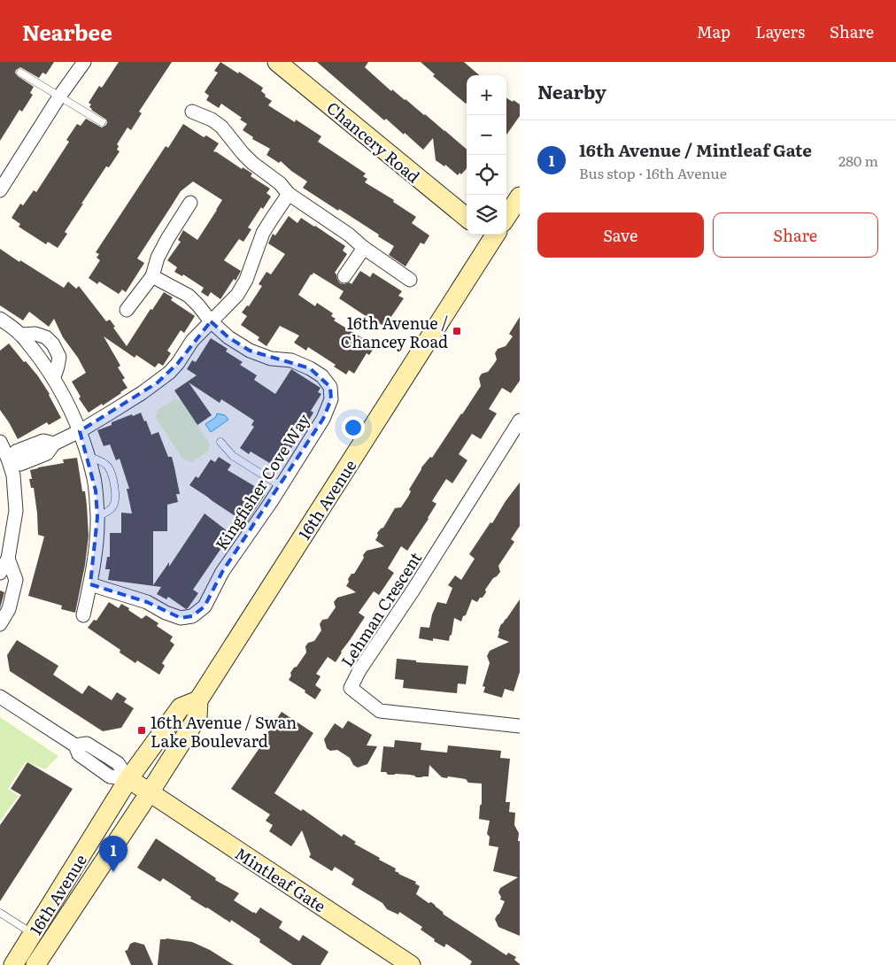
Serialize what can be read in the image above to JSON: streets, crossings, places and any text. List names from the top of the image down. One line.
{"streets":{"main road":["Chancery Road","16th Avenue","Mintleaf Gate"],"street":["Kingfisher Cove Way","Lehman Crescent"]},"crossings":[["16th Avenue","Mintleaf Gate"]],"places":{"transit":["16th Avenue / Chancey Road","16th Avenue / Swan Lake Boulevard"]},"page":{"header":"Nearbee","nav":["Map","Layers","Share"],"heading":"Nearby","map_buttons":["+","−"],"list":[{"mark":"1","name":"16th Avenue / Mintleaf Gate","note":"Bus stop · 16th Avenue","value":"280 m"}],"buttons":["Save","Share"],"pins":"1"}}
